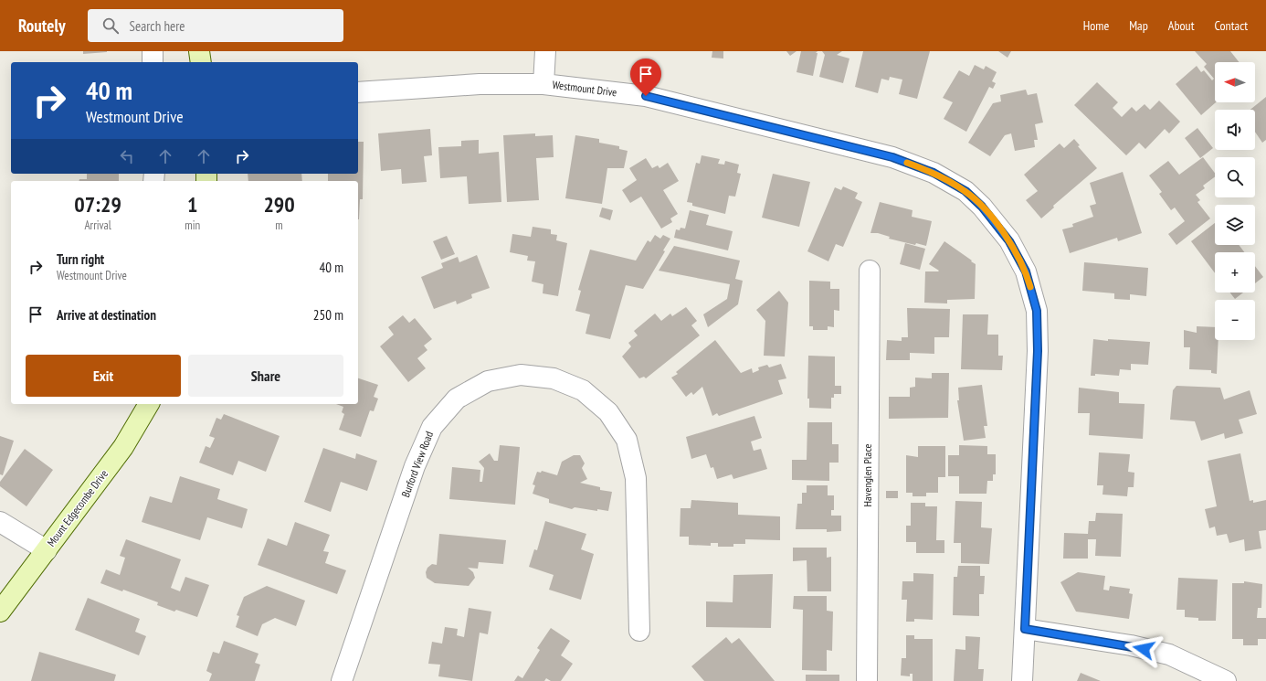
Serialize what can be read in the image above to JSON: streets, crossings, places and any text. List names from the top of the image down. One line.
{"streets":{"street":["Westmount Drive","Burford View Road","Havenglen Place","Mount Edgecombe Drive"]},"north":"left","page":{"header":"Routely","search":"Search here","nav":["Home","Map","About","Contact"],"map_buttons":["+","−"],"turn":["40 m","Westmount Drive"],"eta":["07:29","Arrival","1","min","290","m"],"list":[{"name":"Turn right","note":"Westmount Drive","value":"40 m"},{"name":"Arrive at destination","value":"250 m"}],"buttons":["Exit","Share"]}}
